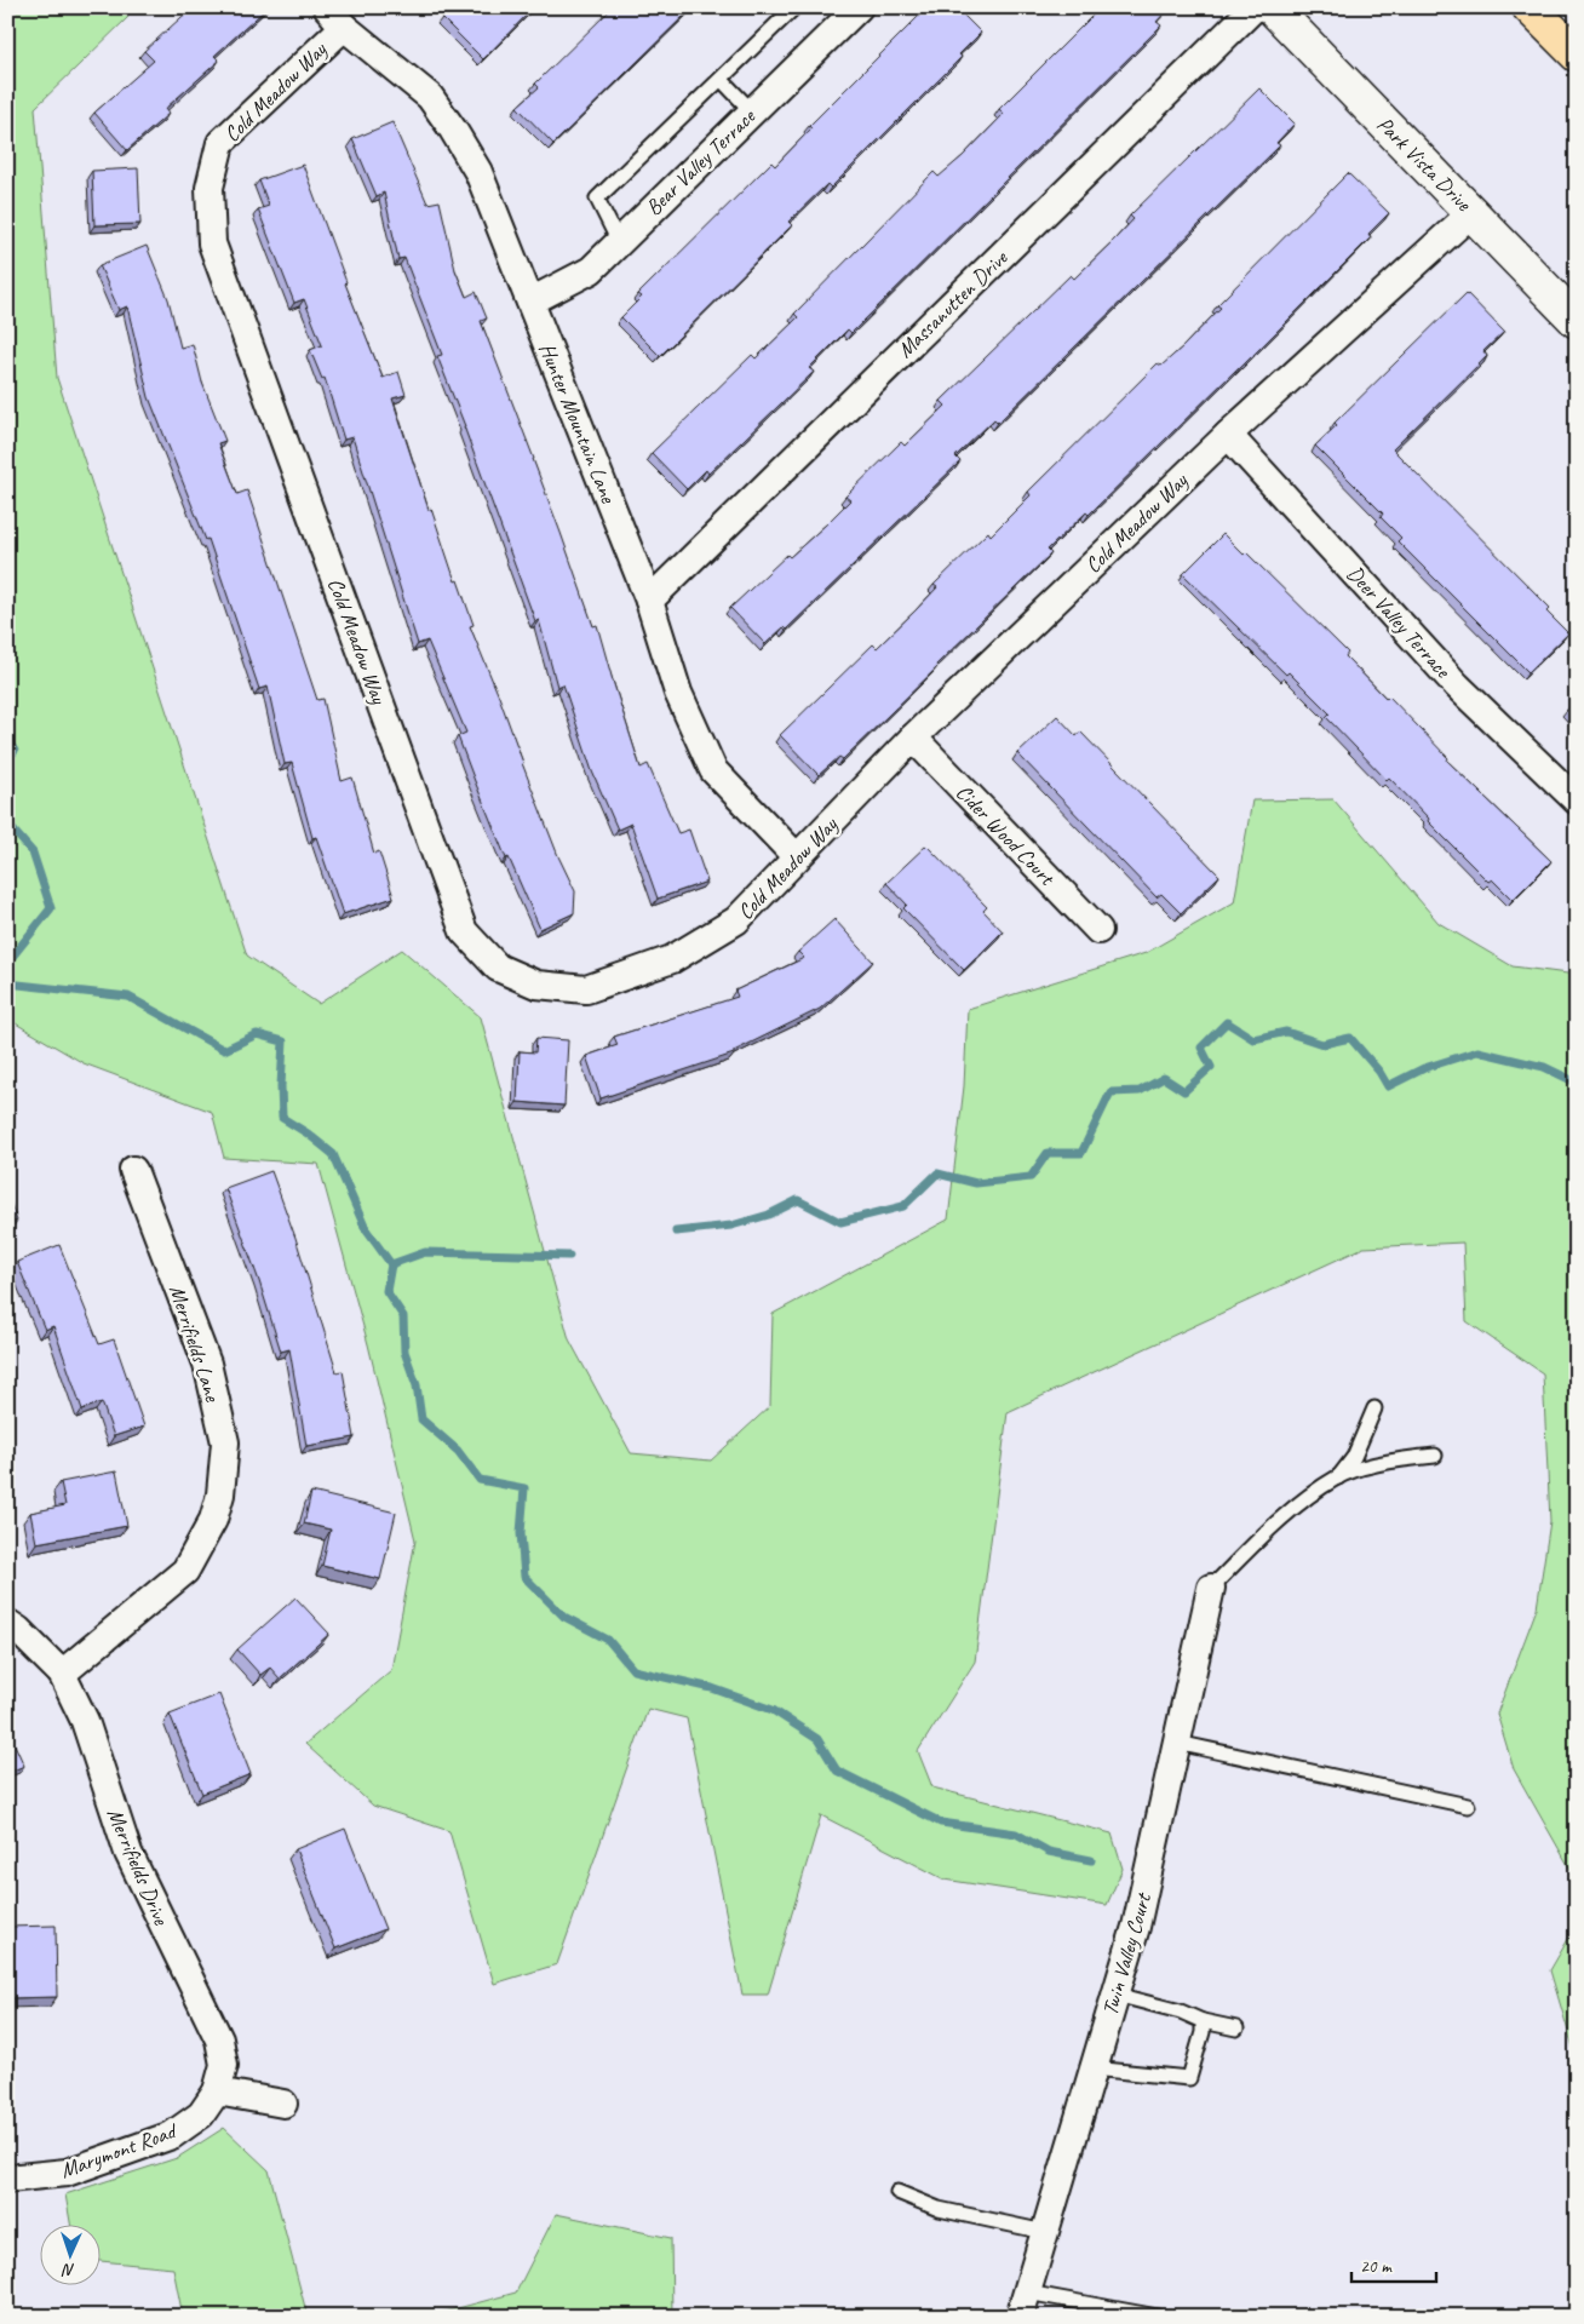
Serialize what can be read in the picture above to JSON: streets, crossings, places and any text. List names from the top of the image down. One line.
{"streets":{"street":["Cold Meadow Way","Bear Valley Terrace","Park Vista Drive","Massanutten Drive","Hunter Mountain Lane","Deer Valley Terrace","Cider Wood Court","Merrifields Lane","Merrifields Drive","Twin Valley Court","Marymont Road"]},"crossings":[["Cold Meadow Way","Park Vista Drive"],["Cold Meadow Way","Hunter Mountain Lane"],["Cold Meadow Way","Deer Valley Terrace"],["Cold Meadow Way","Cider Wood Court"],["Bear Valley Terrace","Hunter Mountain Lane"],["Massanutten Drive","Hunter Mountain Lane"],["Merrifields Lane","Merrifields Drive"],["Merrifields Drive","Marymont Road"]],"scale_bar":"20 m","north":"bottom"}
